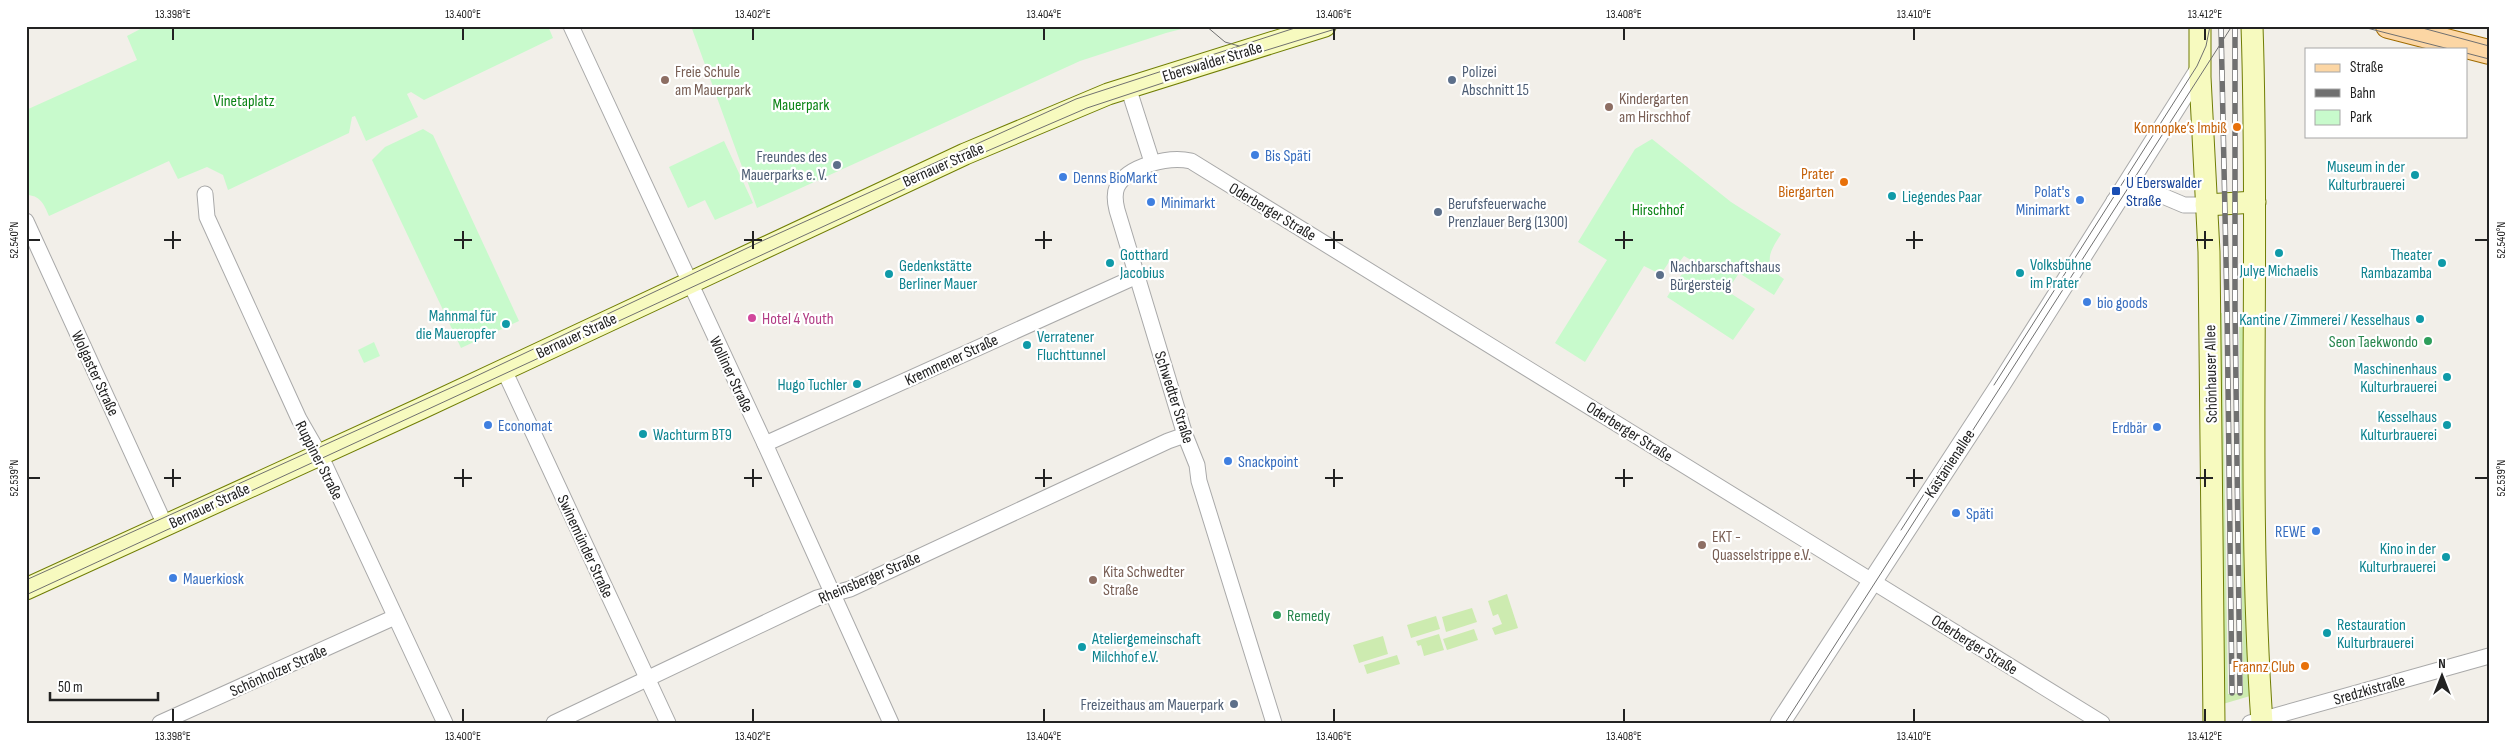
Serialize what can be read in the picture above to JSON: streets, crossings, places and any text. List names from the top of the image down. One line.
{"streets":{"main road":["Eberswalder Straße","Bernauer Straße","Schönhauser Allee"],"street":["Oderberger Straße","Kremmener Straße","Wolgaster Straße","Wolliner Straße","Schwedter Straße","Ruppiner Straße","Kastanienallee","Swinemünder Straße","Rheinsberger Straße","Schönholzer Straße","Sredzkistraße"]},"crossings":[["Eberswalder Straße","Bernauer Straße"],["Bernauer Straße","Wolgaster Straße"],["Bernauer Straße","Wolliner Straße"],["Bernauer Straße","Ruppiner Straße"],["Bernauer Straße","Swinemünder Straße"],["Oderberger Straße","Schwedter Straße"],["Oderberger Straße","Kastanienallee"],["Kremmener Straße","Wolliner Straße"],["Kremmener Straße","Schwedter Straße"],["Wolliner Straße","Rheinsberger Straße"],["Schönhauser Allee","Kastanienallee"],["Schwedter Straße","Rheinsberger Straße"],["Ruppiner Straße","Schönholzer Straße"],["Swinemünder Straße","Rheinsberger Straße"]],"parks":["Vinetaplatz","Mauerpark","Hirschhof"],"places":{"other":["Freie Schule am Mauerpark","Polizei Abschnitt 15","Kindergarten am Hirschhof","Konnopke’s Imbiß","Bis Späti","Freundes des Mauerparks e. V.","Museum in der Kulturbrauerei","Denns BioMarkt","Prater Biergarten","Liegendes Paar","Polat's Minimarkt","Minimarkt","Berufsfeuerwache Prenzlauer Berg (1300)","Julye Michaelis","Gotthard Jacobius","Theater Rambazamba","Volksbühne im Prater","Gedenkstätte Berliner Mauer","Nachbarschaftshaus Bürgersteig","bio goods","Hotel 4 Youth","Kantine / Zimmerei / Kesselhaus","Mahnmal für die Maueropfer","Seon Taekwondo","Verratener Fluchttunnel","Maschinenhaus Kulturbrauerei","Hugo Tuchler","Economat","Kesselhaus Kulturbrauerei","Erdbär","Wachturm BT9","Snackpoint","Späti","REWE","EKT - Quasselstrippe e.V.","Kino in der Kulturbrauerei","Mauerkiosk","Kita Schwedter Straße","Remedy","Restauration Kulturbrauerei","Ateliergemeinschaft Milchhof e.V.","Frannz Club","Freizeithaus am Mauerpark"],"transit":["U Eberswalder Straße"]},"legend":["Straße","Bahn","Park"],"scale_bar":"50 m","north":"top","coordinates":["13.398°E","13.400°E","13.402°E","13.404°E","13.406°E","13.408°E","13.410°E","13.412°E","52.540°N","52.539°N"]}
